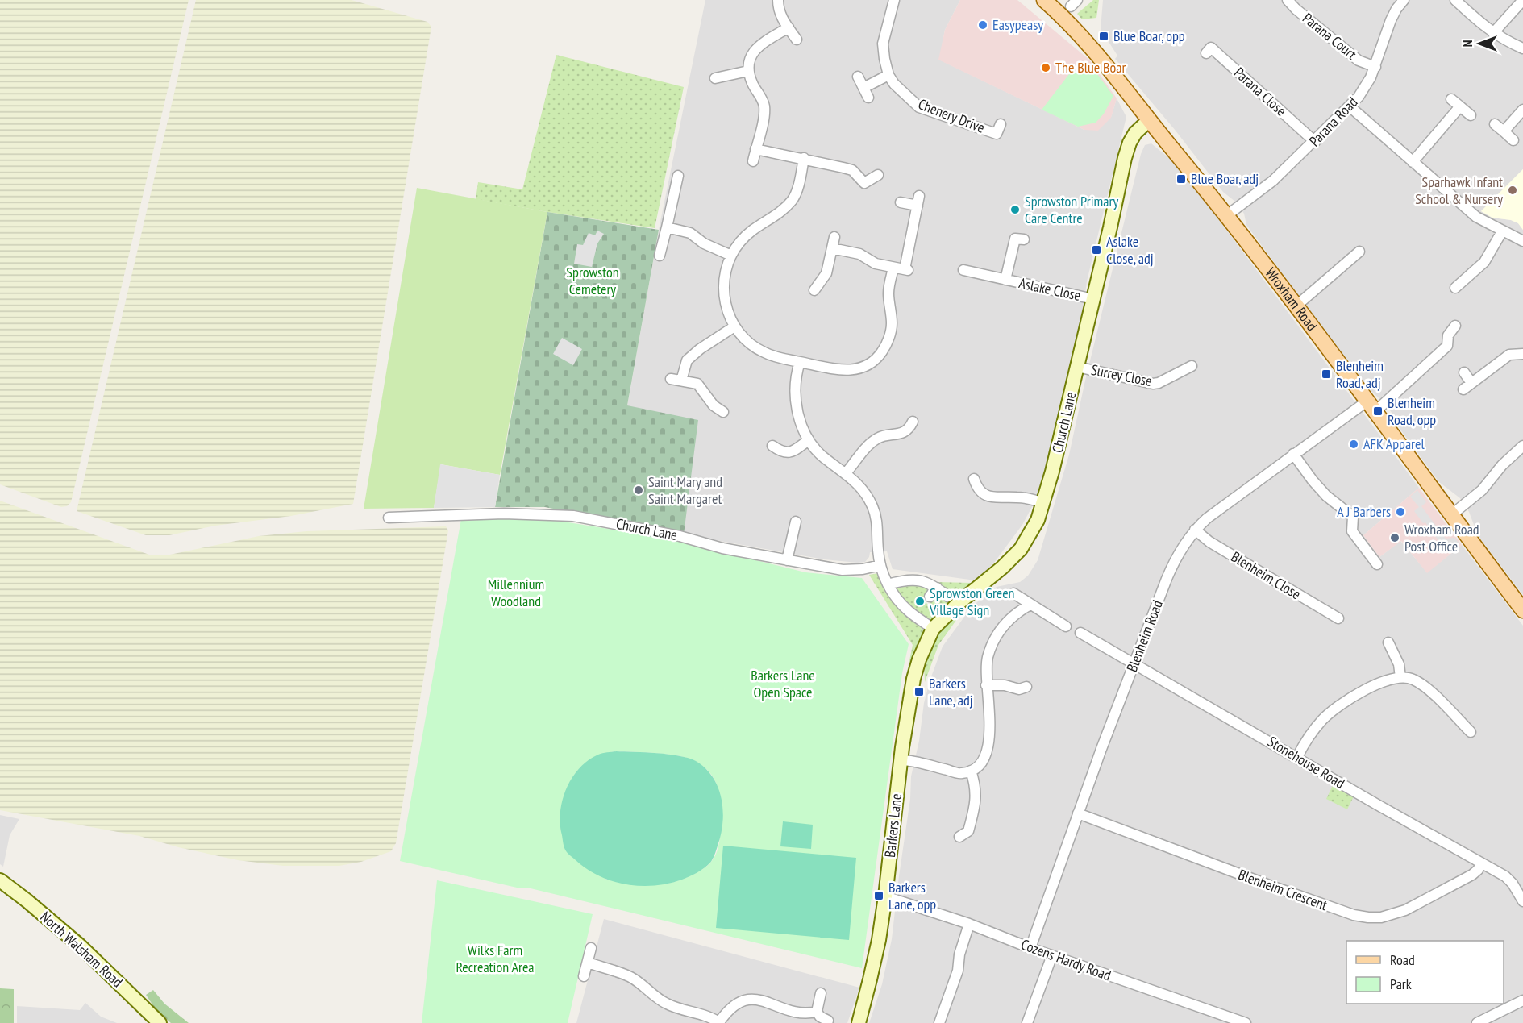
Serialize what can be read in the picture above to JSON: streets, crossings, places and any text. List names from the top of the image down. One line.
{"streets":{"main road":["Wroxham Road"],"street":["Parana Court","Parana Close","Chenery Drive","Parana Road","Aslake Close","Surrey Close","Church Lane","Blenheim Close","Blenheim Road","Stonehouse Road","Barkers Lane","Blenheim Crescent","North Walsham Road","Cozens Hardy Road"]},"crossings":[["Parana Court","Parana Road"],["Parana Close","Parana Road"],["Parana Road","Wroxham Road"],["Aslake Close","Church Lane"],["Wroxham Road","Church Lane"],["Wroxham Road","Blenheim Road"],["Surrey Close","Church Lane"],["Church Lane","Barkers Lane"],["Blenheim Close","Blenheim Road"],["Blenheim Road","Stonehouse Road"],["Blenheim Road","Blenheim Crescent"],["Blenheim Road","Cozens Hardy Road"],["Stonehouse Road","Blenheim Crescent"],["Barkers Lane","Cozens Hardy Road"]],"parks":["Sprowston Cemetery","Millennium Woodland","Barkers Lane Open Space","Wilks Farm Recreation Area"],"places":{"other":["Easypeasy","The Blue Boar","Sparhawk Infant School & Nursery","Sprowston Primary Care Centre","AFK Apparel","Saint Mary and Saint Margaret","A J Barbers","Wroxham Road Post Office","Sprowston Green Village Sign"],"transit":["Blue Boar, opp","Blue Boar, adj","Aslake Close, adj","Blenheim Road, adj","Blenheim Road, opp","Barkers Lane, adj","Barkers Lane, opp"]},"legend":["Road","Park"],"north":"left"}
